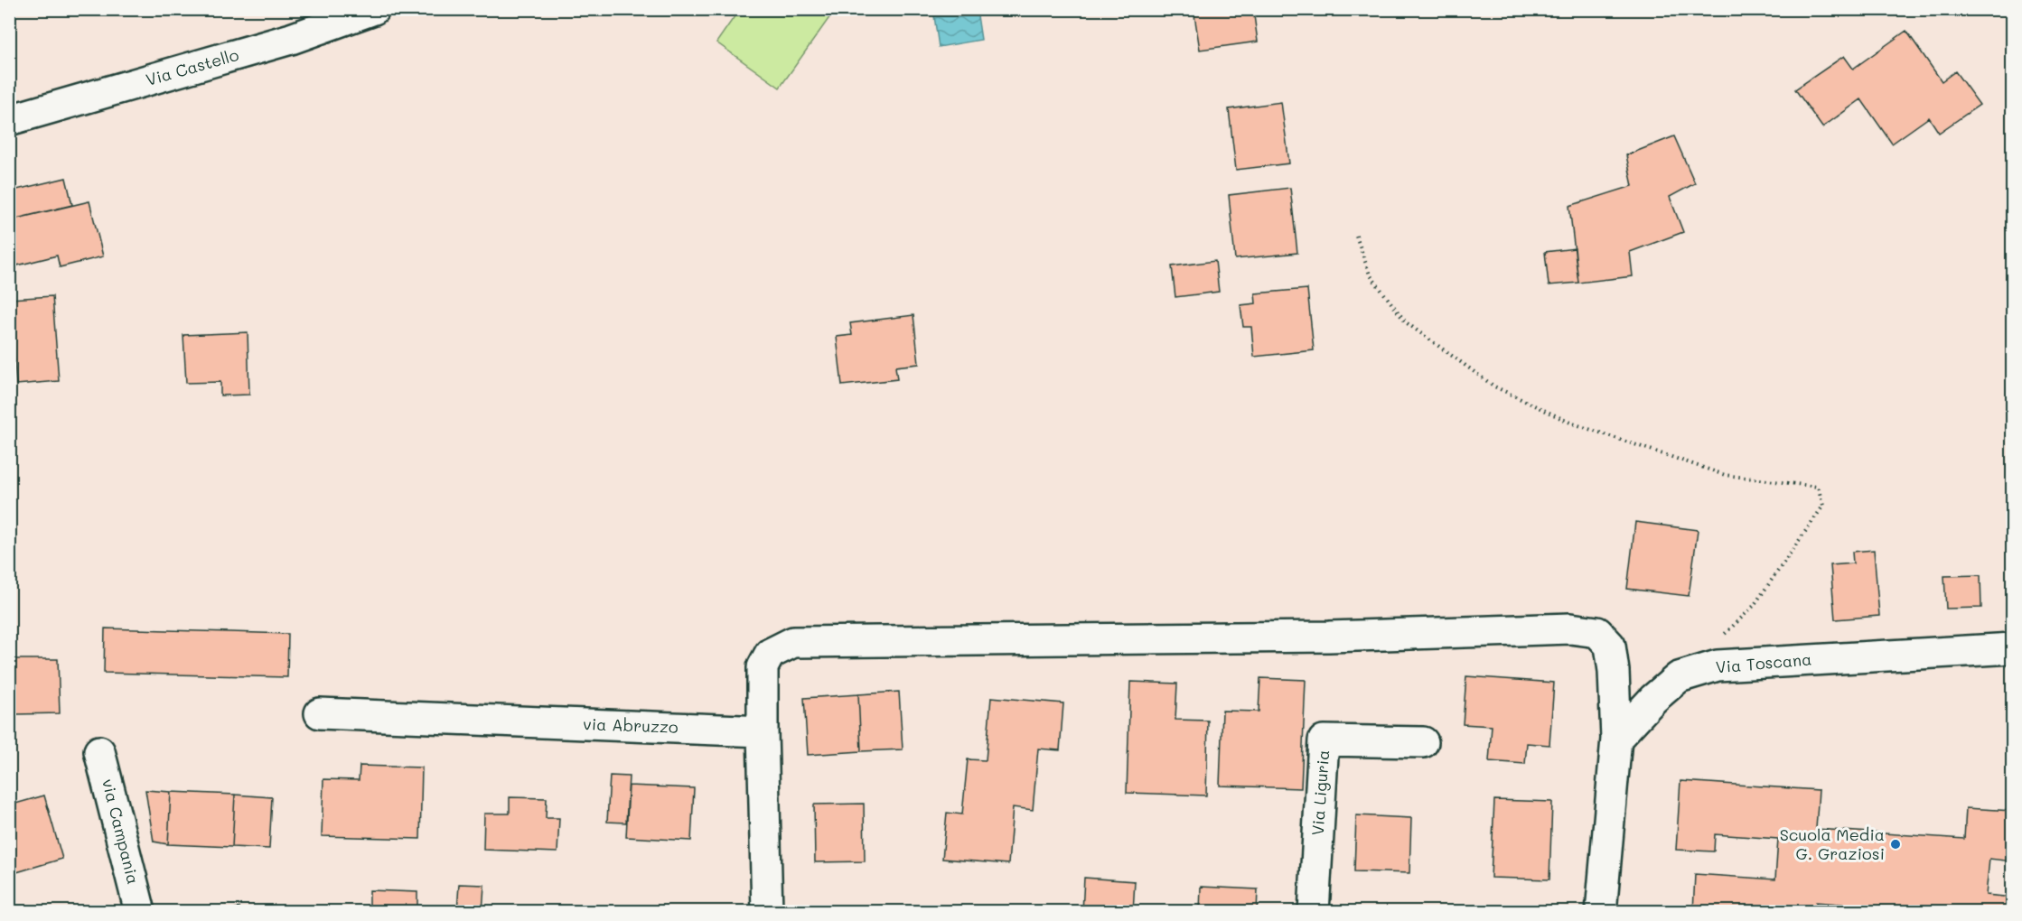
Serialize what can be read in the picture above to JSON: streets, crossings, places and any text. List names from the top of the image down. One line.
{"streets":{"street":["Via Castello","Via Toscana","via Abruzzo","Via Liguria","via Campania"]},"places":["Scuola Media G. Graziosi"]}
